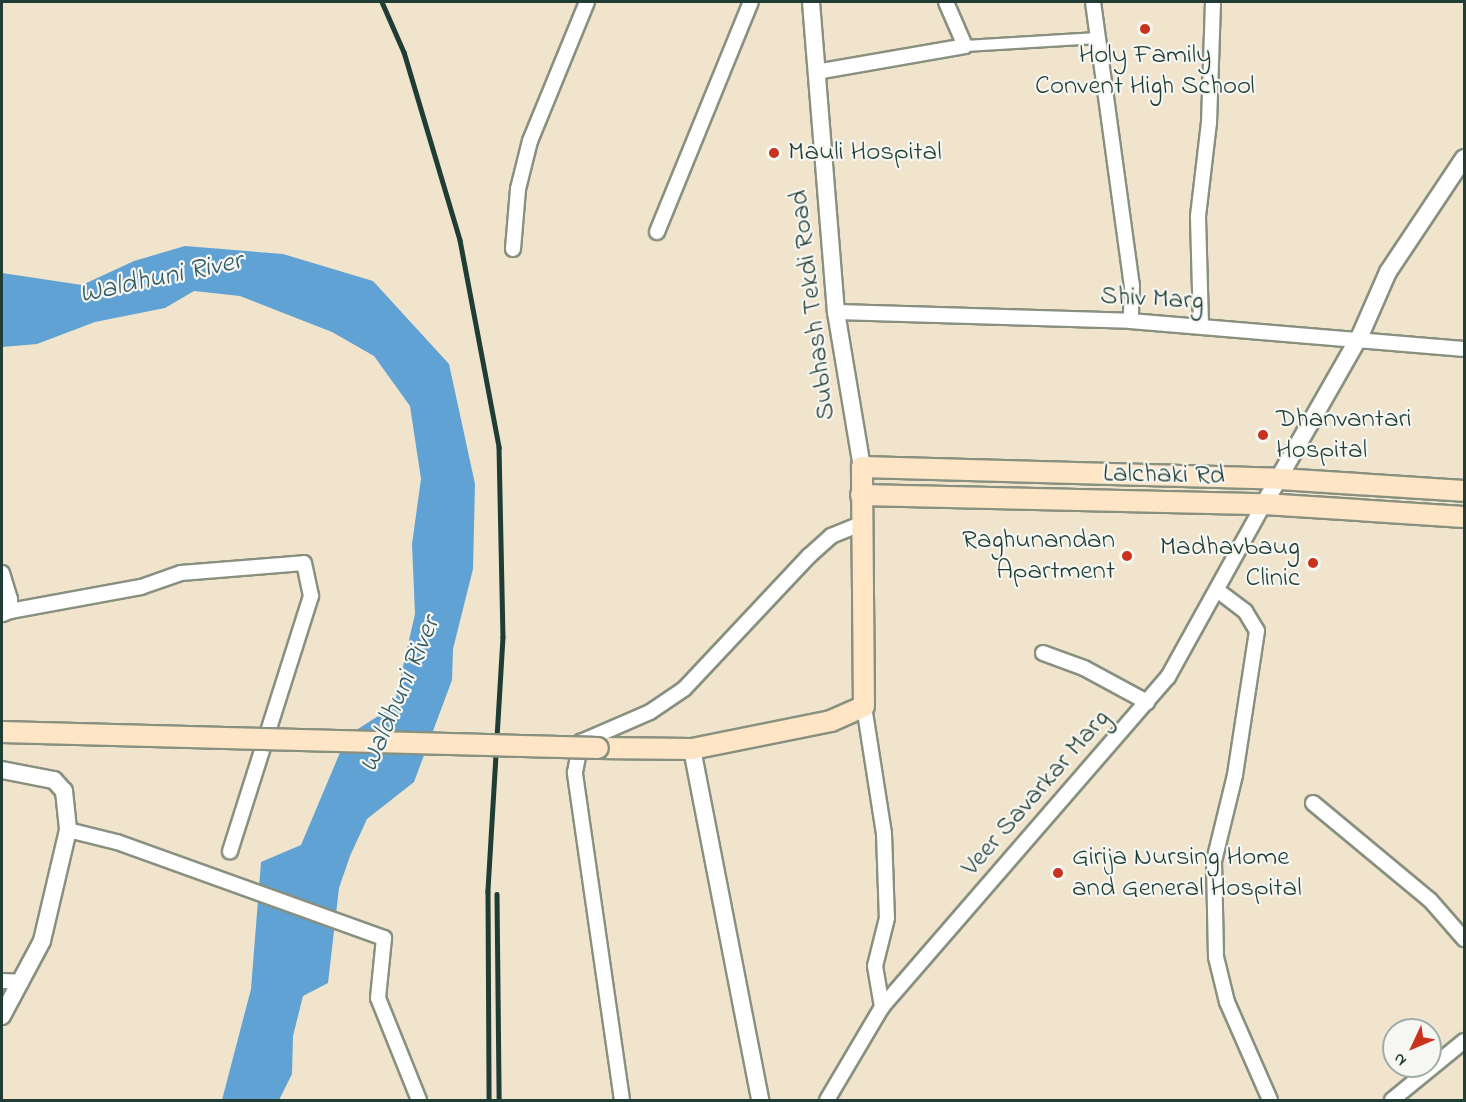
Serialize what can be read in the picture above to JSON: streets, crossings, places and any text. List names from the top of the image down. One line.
{"streets":{"main road":["Subhash Tekdi Road","Lalchaki Rd"],"street":["Shiv Marg","Veer Savarkar Marg"]},"crossings":[["Shiv Marg","Subhash Tekdi Road"],["Subhash Tekdi Road","Lalchaki Rd"],["Lalchaki Rd","Veer Savarkar Marg"]],"water":["Waldhuni River"],"places":["Holy Family Convent High School","Mauli Hospital","Dhanvantari Hospital","Raghunandan Apartment","Madhavbaug Clinic","Girija Nursing Home and General Hospital"],"north":"bottom left"}
